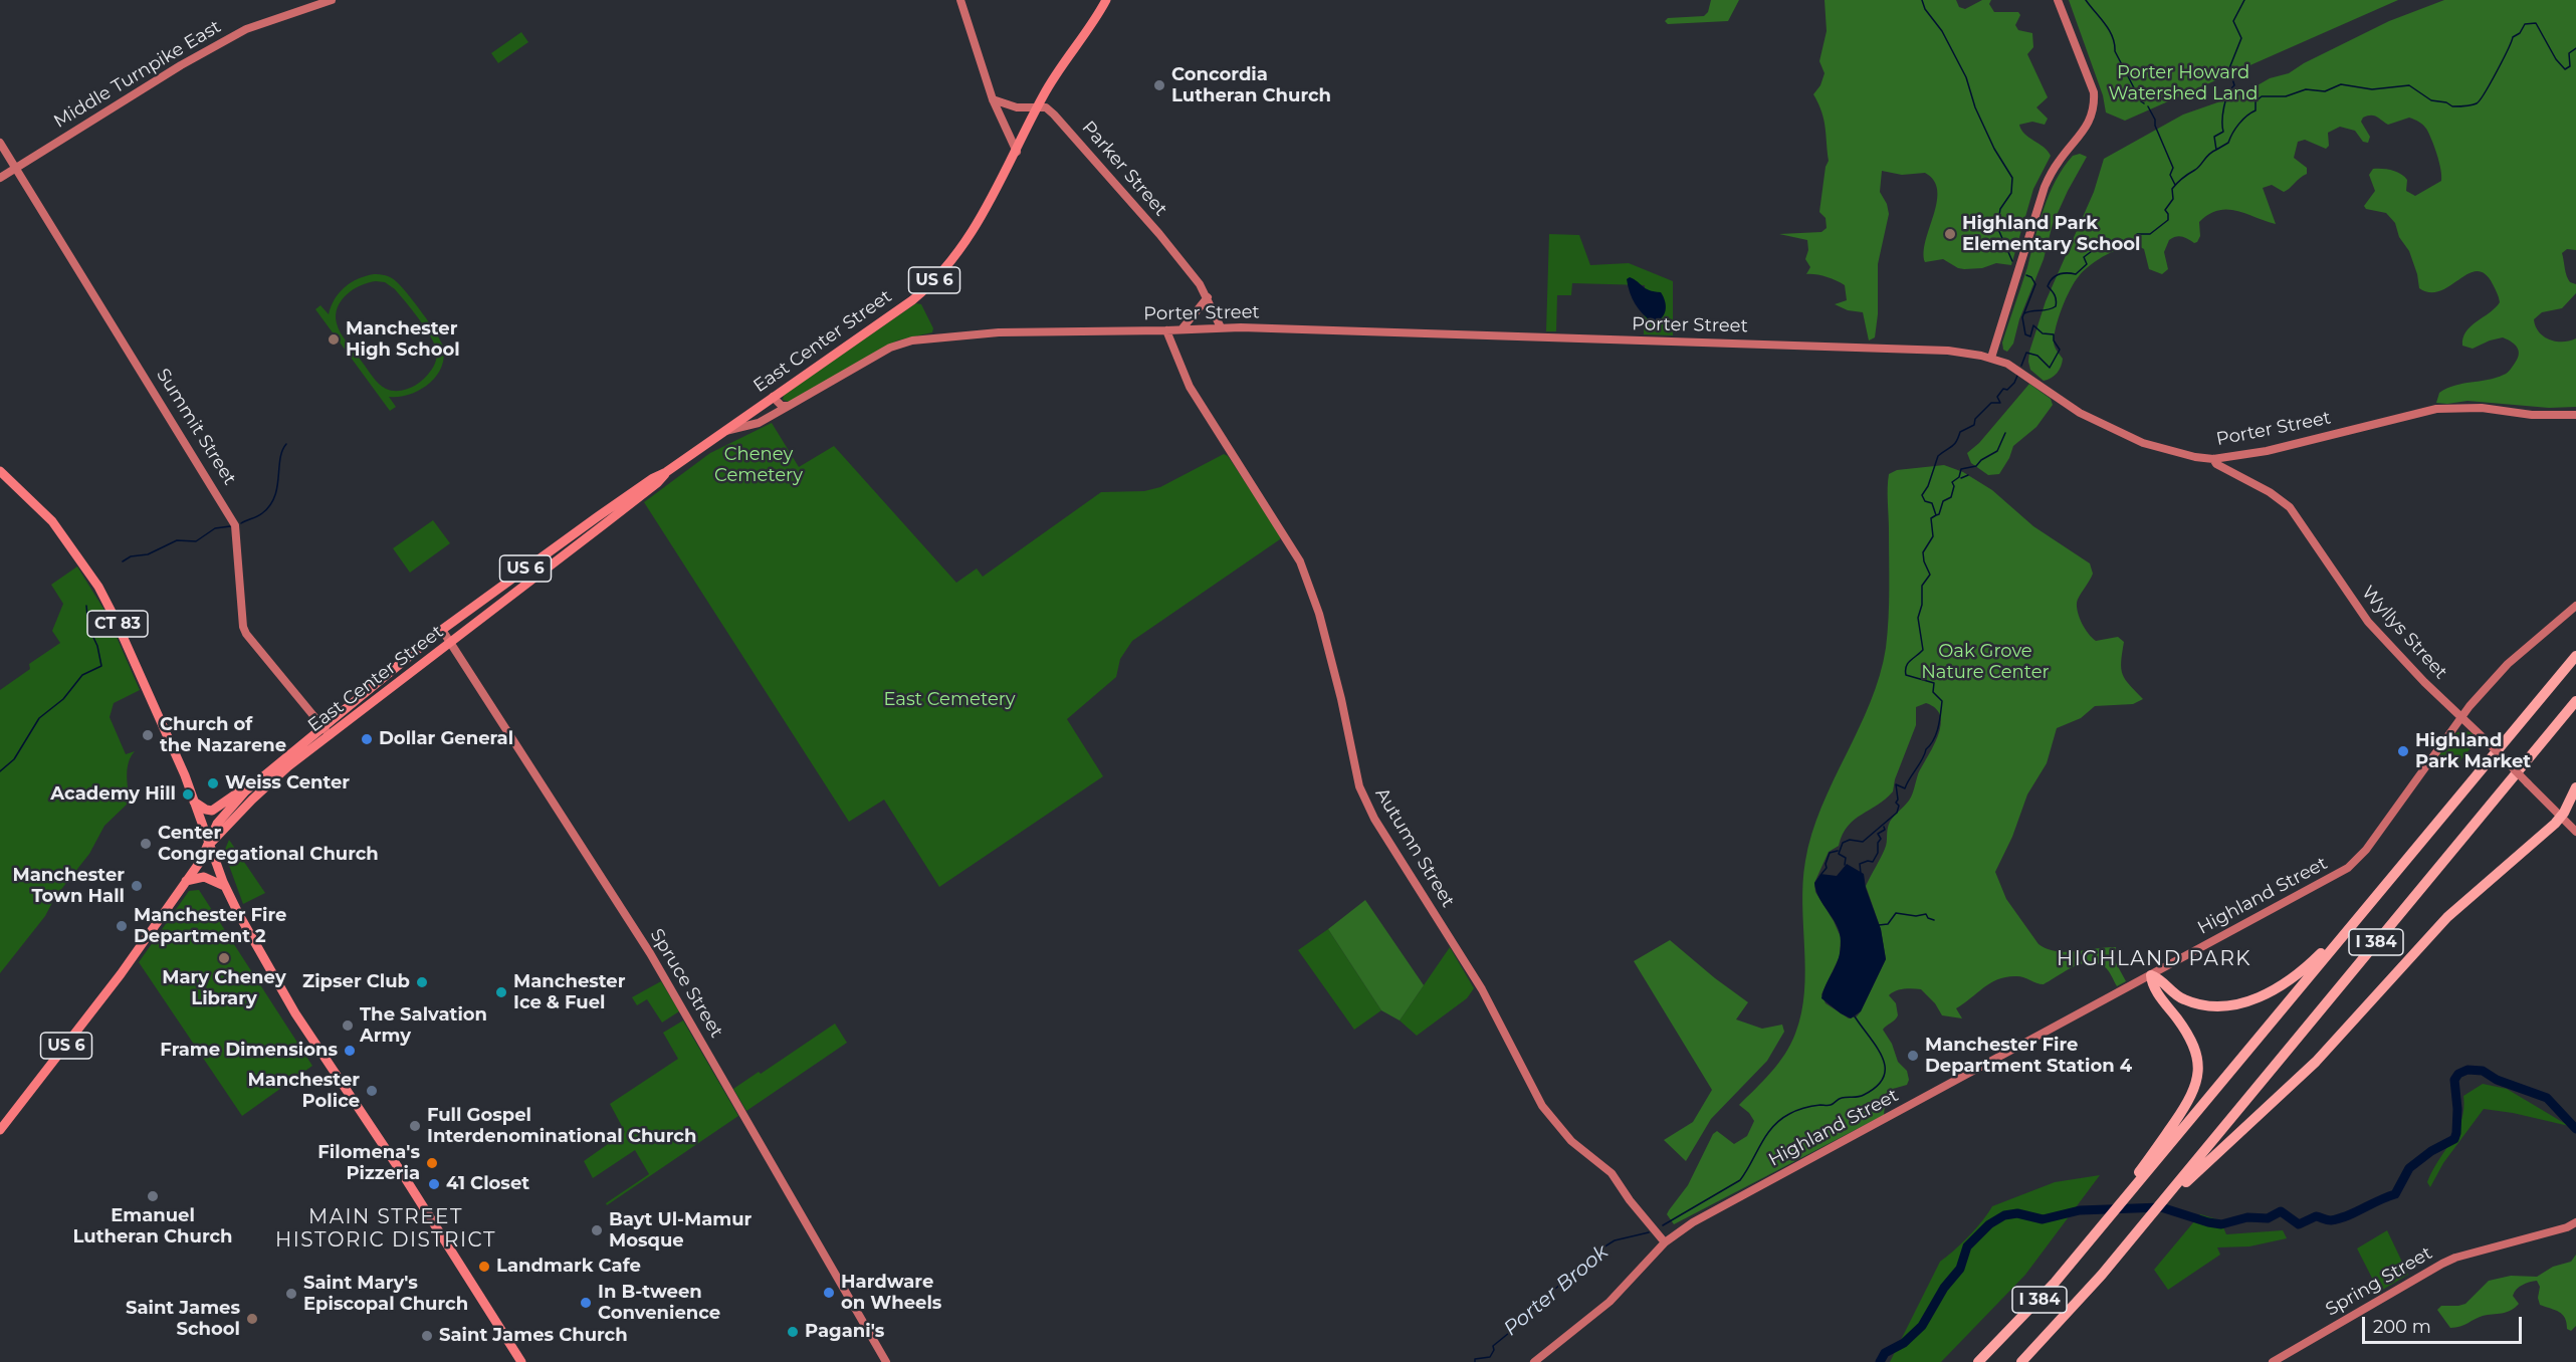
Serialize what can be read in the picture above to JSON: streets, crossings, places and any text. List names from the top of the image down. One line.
{"streets":{"highway":["I 384"],"main road":["US 6","East Center Street","CT 83"],"street":["Middle Turnpike East","Parker Street","Porter Street","Summit Street","Wyllys Street","Autumn Street","Highland Street","Spruce Street","Spring Street"]},"crossings":[["Middle Turnpike East","Summit Street"],["Parker Street","Porter Street"],["Parker Street","East Center Street"],["US 6","East Center Street"],["US 6","CT 83"],["Porter Street","East Center Street"],["Porter Street","Wyllys Street"],["Porter Street","Autumn Street"],["East Center Street","Summit Street"],["East Center Street","CT 83"],["East Center Street","Spruce Street"],["Wyllys Street","Highland Street"],["Autumn Street","Highland Street"]],"districts":["HIGHLAND PARK","MAIN STREET HISTORIC DISTRICT"],"water":["Porter Brook"],"parks":["Porter Howard Watershed Land","Cheney Cemetery","Oak Grove Nature Center","East Cemetery"],"places":["Concordia Lutheran Church","Highland Park Elementary School","Manchester High School","Church of the Nazarene","Dollar General","Highland Park Market","Weiss Center","Academy Hill","Center Congregational Church","Manchester Town Hall","Manchester Fire Department 2","Mary Cheney Library","Zipser Club","Manchester Ice & Fuel","The Salvation Army","Frame Dimensions","Manchester Fire Department Station 4","Manchester Police","Full Gospel Interdenominational Church","Filomena's Pizzeria","41 Closet","Emanuel Lutheran Church","Bayt Ul-Mamur Mosque","Landmark Cafe","Hardware on Wheels","Saint Mary's Episcopal Church","In B-tween Convenience","Saint James School","Pagani's","Saint James Church"],"scale_bar":"200 m"}
